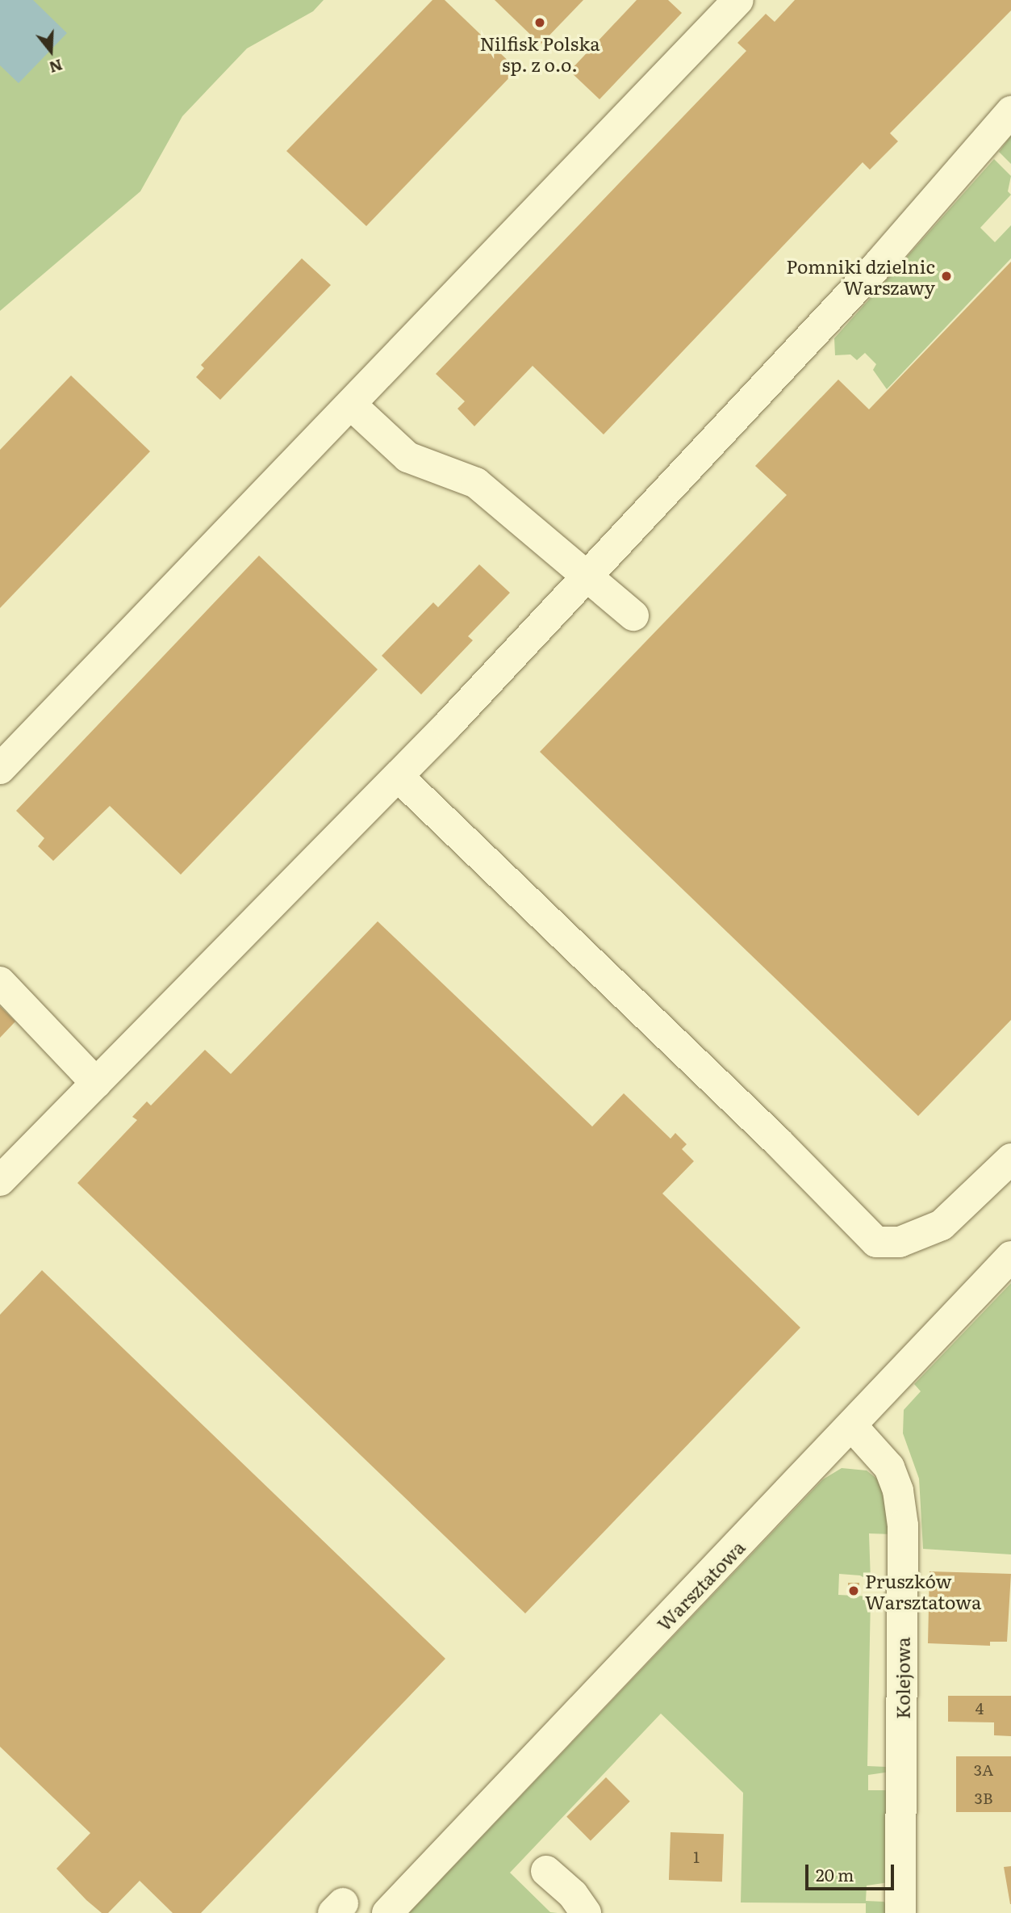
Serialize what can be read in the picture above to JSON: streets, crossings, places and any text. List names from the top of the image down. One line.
{"streets":{"street":["Warsztatowa","Kolejowa"]},"crossings":[["Warsztatowa","Kolejowa"]],"places":["Nilfisk Polska sp. z o.o.","Pomniki dzielnic Warszawy","Pruszków Warsztatowa"],"house_numbers":["4","3A","3B","1"],"scale_bar":"20 m","north":"bottom"}
